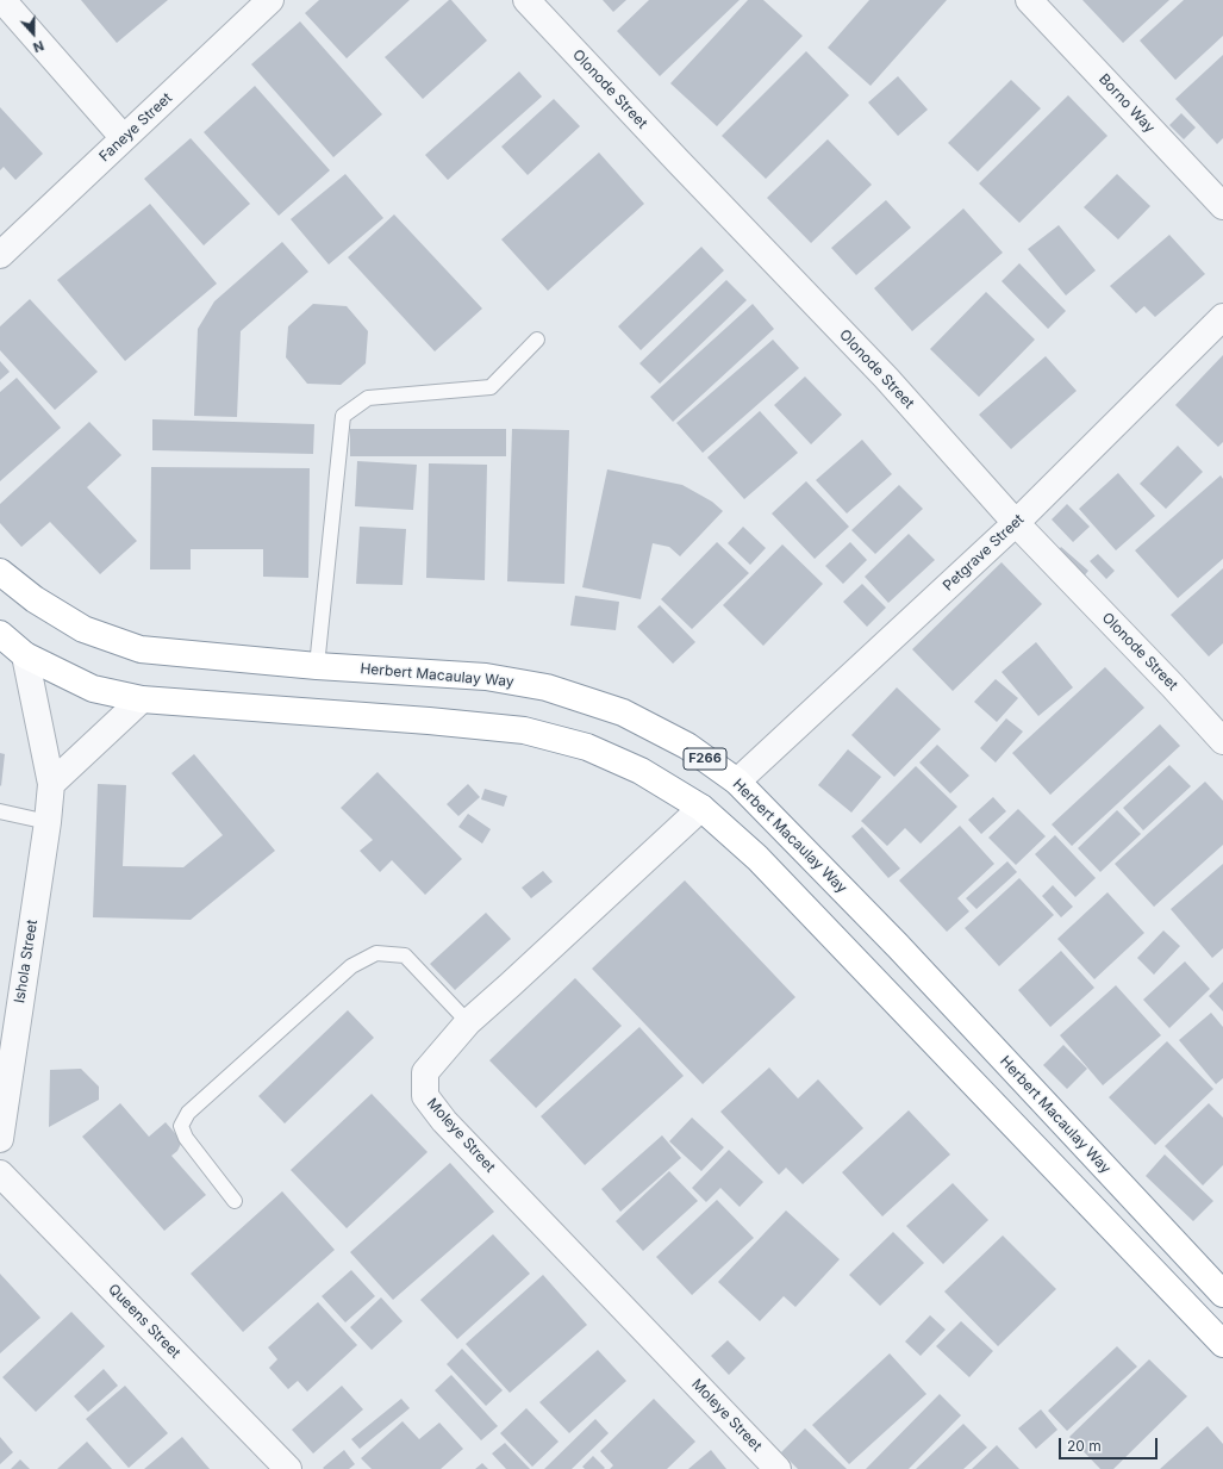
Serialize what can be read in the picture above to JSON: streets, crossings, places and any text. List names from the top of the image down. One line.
{"streets":{"highway":["Herbert Macaulay Way","F266"],"street":["Olonode Street","Borno Way","Faneye Street","Petgrave Street","Ishola Street","Moleye Street","Queens Street"]},"crossings":[["Olonode Street","Petgrave Street"],["Petgrave Street","Herbert Macaulay Way"]],"scale_bar":"20 m","north":"bottom"}
